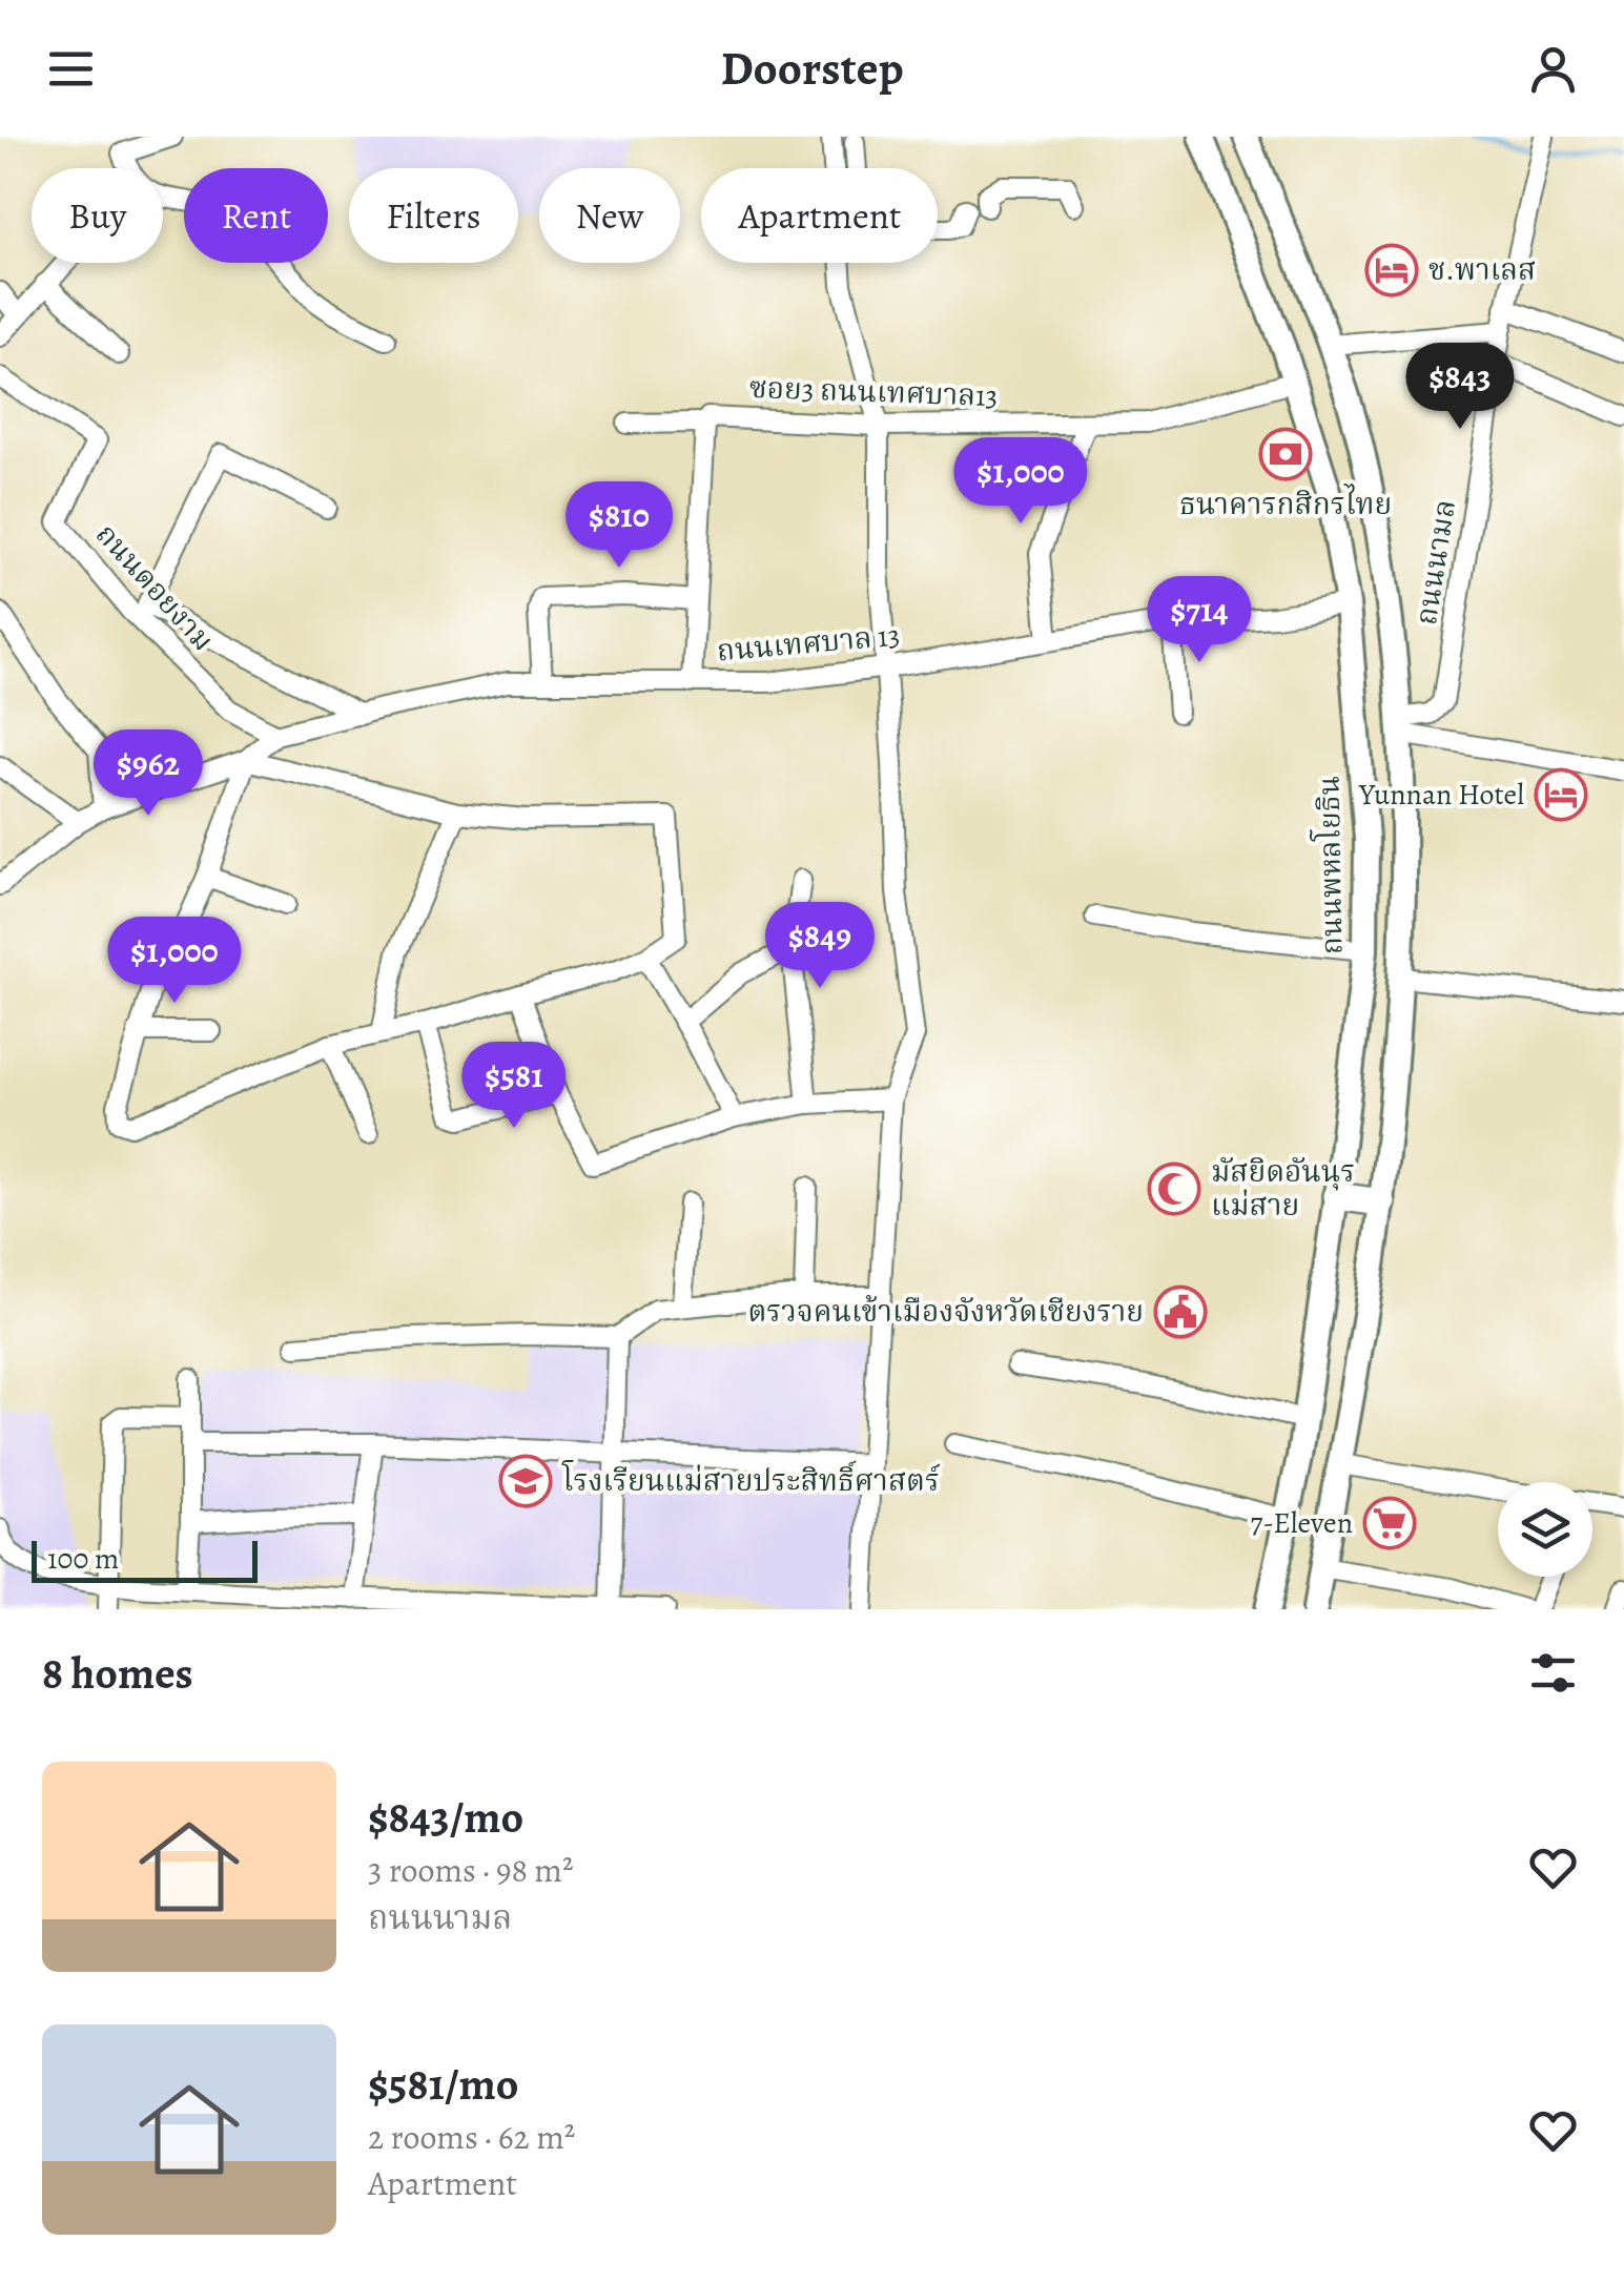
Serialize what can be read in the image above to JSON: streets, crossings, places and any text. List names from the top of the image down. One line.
{"streets":{"main road":["ถนนพหลโยธิน"],"street":["ซอย3 ถนนเทศบาล13","ถนนนามล","ถนนดอยงาม","ถนนเทศบาล 13"]},"crossings":[["ซอย3 ถนนเทศบาล13","ถนนพหลโยธิน"],["ถนนดอยงาม","ถนนเทศบาล 13"],["ถนนเทศบาล 13","ถนนพหลโยธิน"]],"places":{"hotel":["ช.พาเลส","Yunnan Hotel"],"bank":["ธนาคารกสิกรไทย"],"mosque":["มัสยิดอันนุร แม่สาย"],"public building":["ตรวจคนเข้าเมืองจังหวัดเชียงราย"],"school or university":["โรงเรียนแม่สายประสิทธิ์ศาสตร์"],"supermarket":["7-Eleven"]},"scale_bar":"100 m","page":{"header":"Doorstep","chip":["Buy","Rent","Filters","New","Apartment"],"price":["$843","$1,000","$810","$714","$962","$849","$1,000","$581"],"scale":"100 m","heading":"8 homes","list":[{"name":"$843/mo","note":"3 rooms · 98 m² · ถนนนามล"},{"name":"$581/mo","note":"2 rooms · 62 m² · Apartment"}]}}
